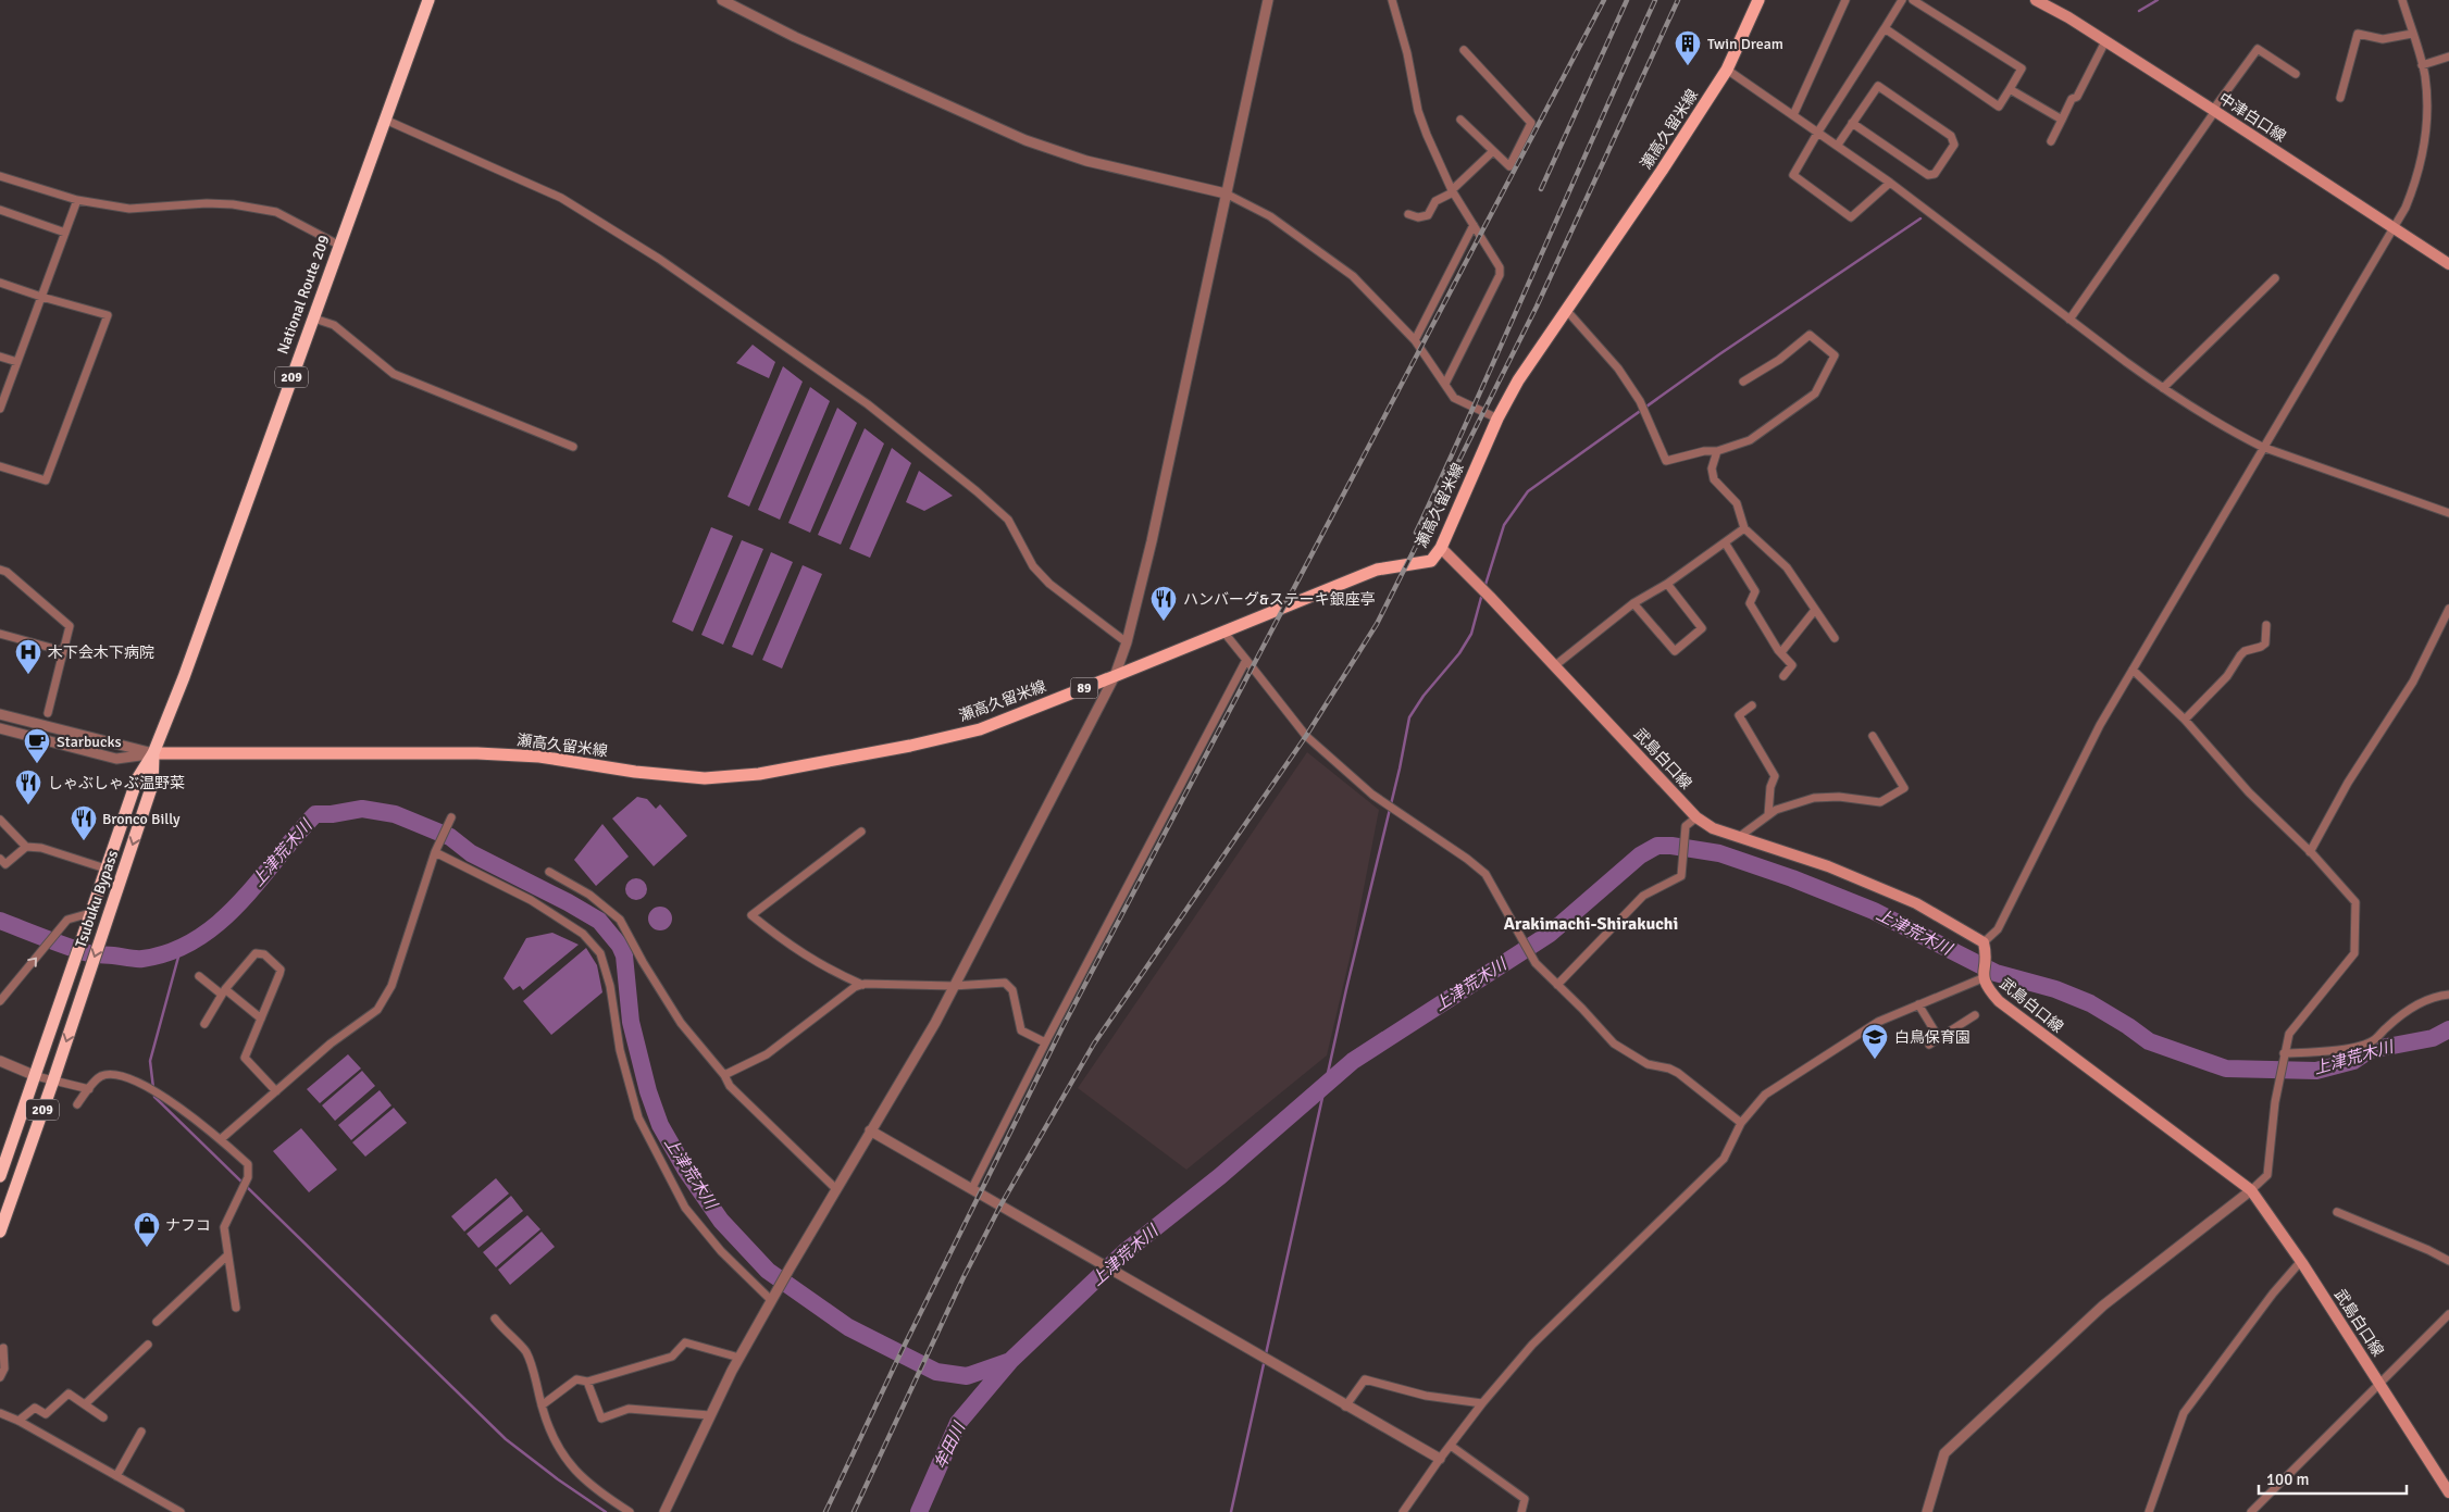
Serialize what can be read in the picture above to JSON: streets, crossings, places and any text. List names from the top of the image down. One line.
{"streets":{"highway":["National Route 209","209","Tsubuku Bypass"],"main road":["中津白口線","瀬高久留米線","89","武島白口線"]},"crossings":[["瀬高久留米線","National Route 209"],["瀬高久留米線","武島白口線"],["瀬高久留米線","Tsubuku Bypass"],["National Route 209","Tsubuku Bypass"]],"districts":["Arakimachi-Shirakuchi"],"water":["上津荒木川","牟田川"],"places":{"building":["Twin Dream"],"restaurant":["ハンバーグ&ステーキ銀座亭","しゃぶしゃぶ温野菜","Bronco Billy"],"hospital":["木下会木下病院"],"cafe":["Starbucks"],"school or university":["白鳥保育園"],"shop":["ナフコ"]},"scale_bar":"100 m"}
